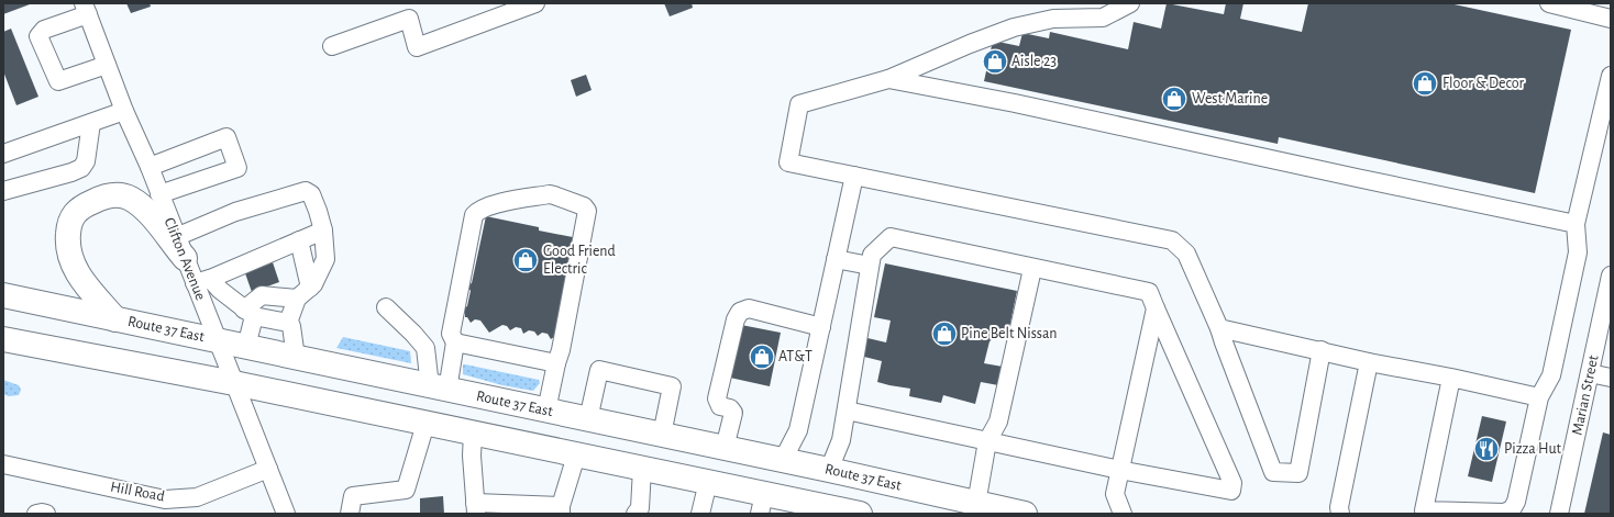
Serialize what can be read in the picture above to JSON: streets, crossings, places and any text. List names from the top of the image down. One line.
{"streets":{"highway":["Route 37 East"],"street":["Clifton Avenue","Marian Street","Hill Road"]},"crossings":[["Clifton Avenue","Route 37 East"],["Clifton Avenue","Hill Road"]],"places":{"shop":["Aisle 23","Floor & Decor","West Marine","Good Friend Electric","Pine Belt Nissan","AT&T"],"restaurant":["Pizza Hut"]}}
